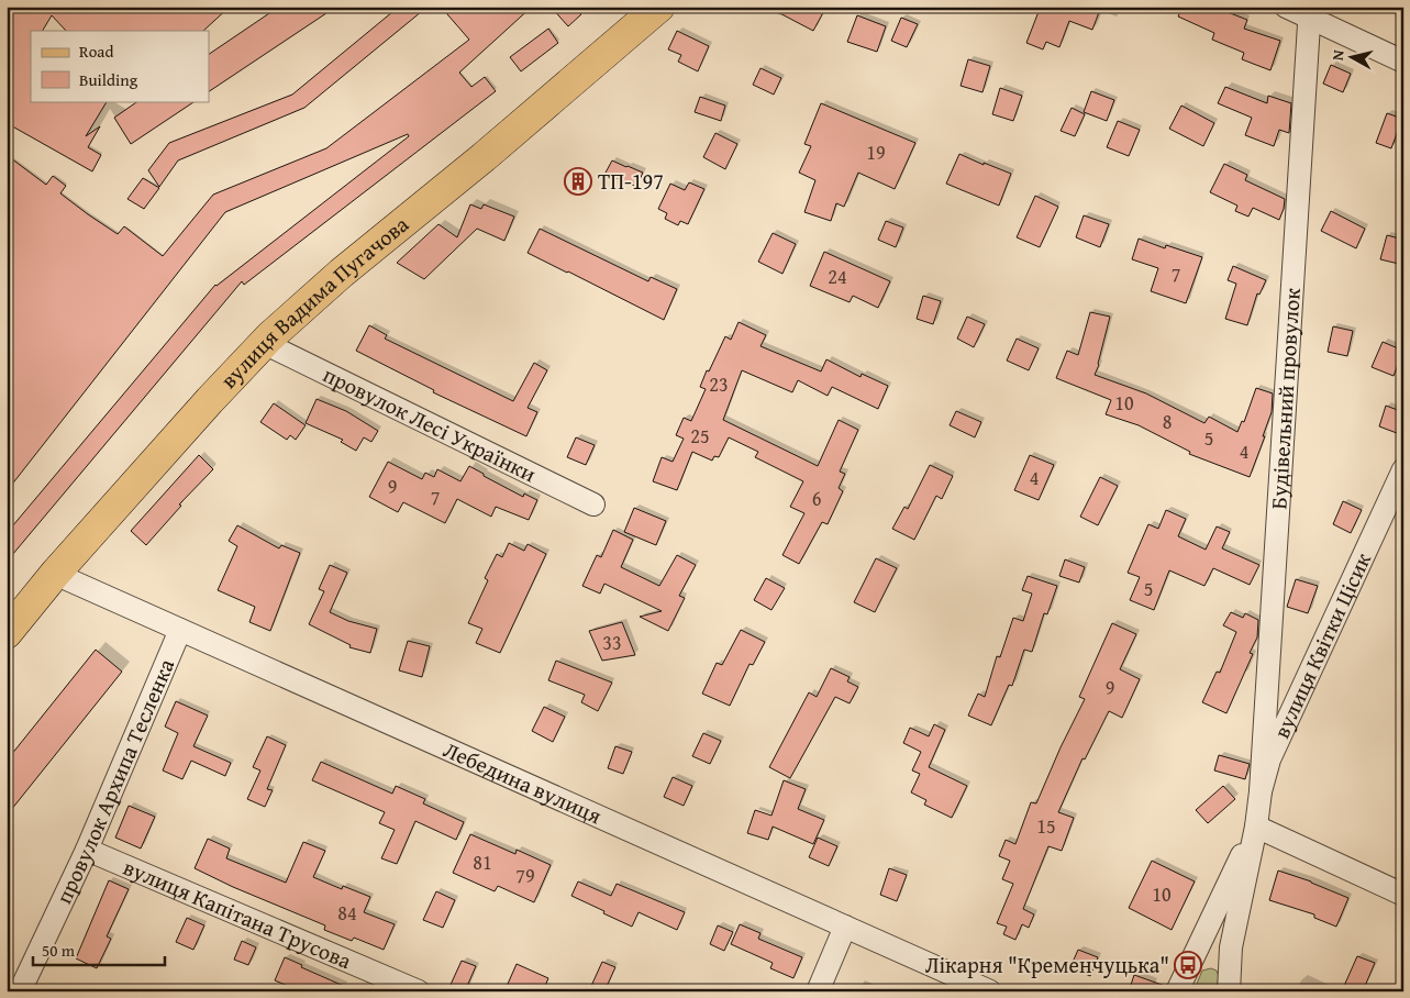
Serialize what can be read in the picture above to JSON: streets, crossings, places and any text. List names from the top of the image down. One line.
{"streets":{"main road":["вулиця Вадима Пугачова"],"street":["Будівельний провулок","провулок Лесі Українки","вулиця Квітки Цісик","провулок Архипа Тесленка","Лебедина вулиця","вулиця Капітана Трусова"]},"crossings":[["вулиця Вадима Пугачова","провулок Лесі Українки"],["вулиця Вадима Пугачова","Лебедина вулиця"],["Будівельний провулок","вулиця Квітки Цісик"],["провулок Архипа Тесленка","Лебедина вулиця"],["провулок Архипа Тесленка","вулиця Капітана Трусова"]],"places":{"building":["ТП-197"],"bus stop":["Лікарня \"Кременчуцька\""]},"house_numbers":["19","7","24","23","10","8","25","5","4","4","9","7","6","5","33","9","15","81","79","10","84"],"legend":["Road","Building"],"scale_bar":"50 m","north":"left"}
